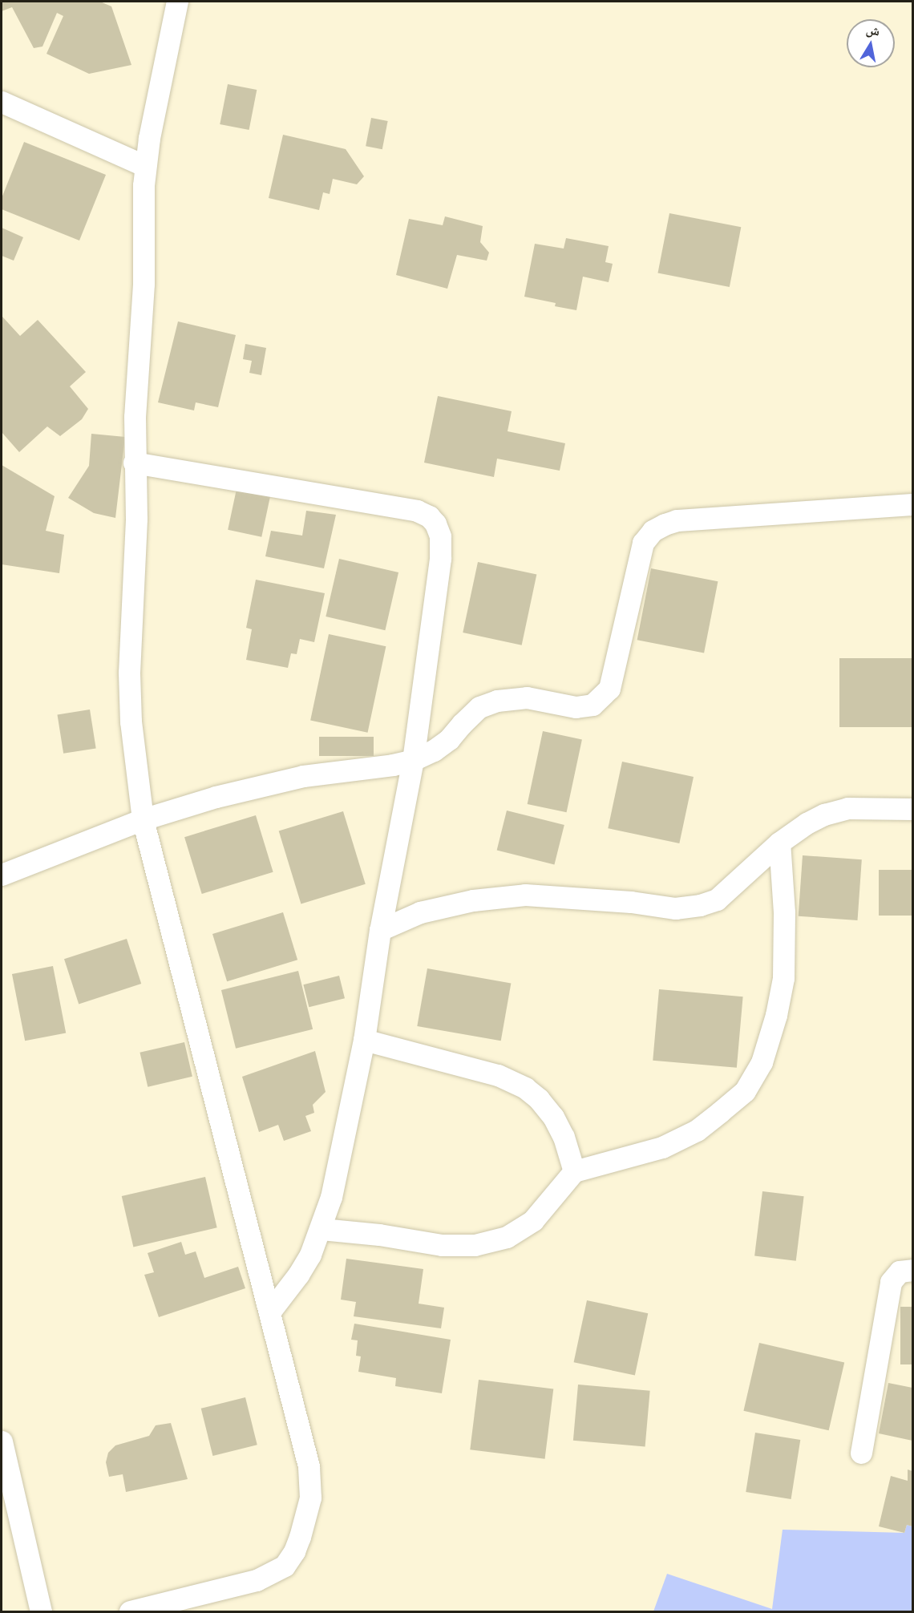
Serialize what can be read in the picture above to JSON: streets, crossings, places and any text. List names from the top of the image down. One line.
{"north":"top"}
